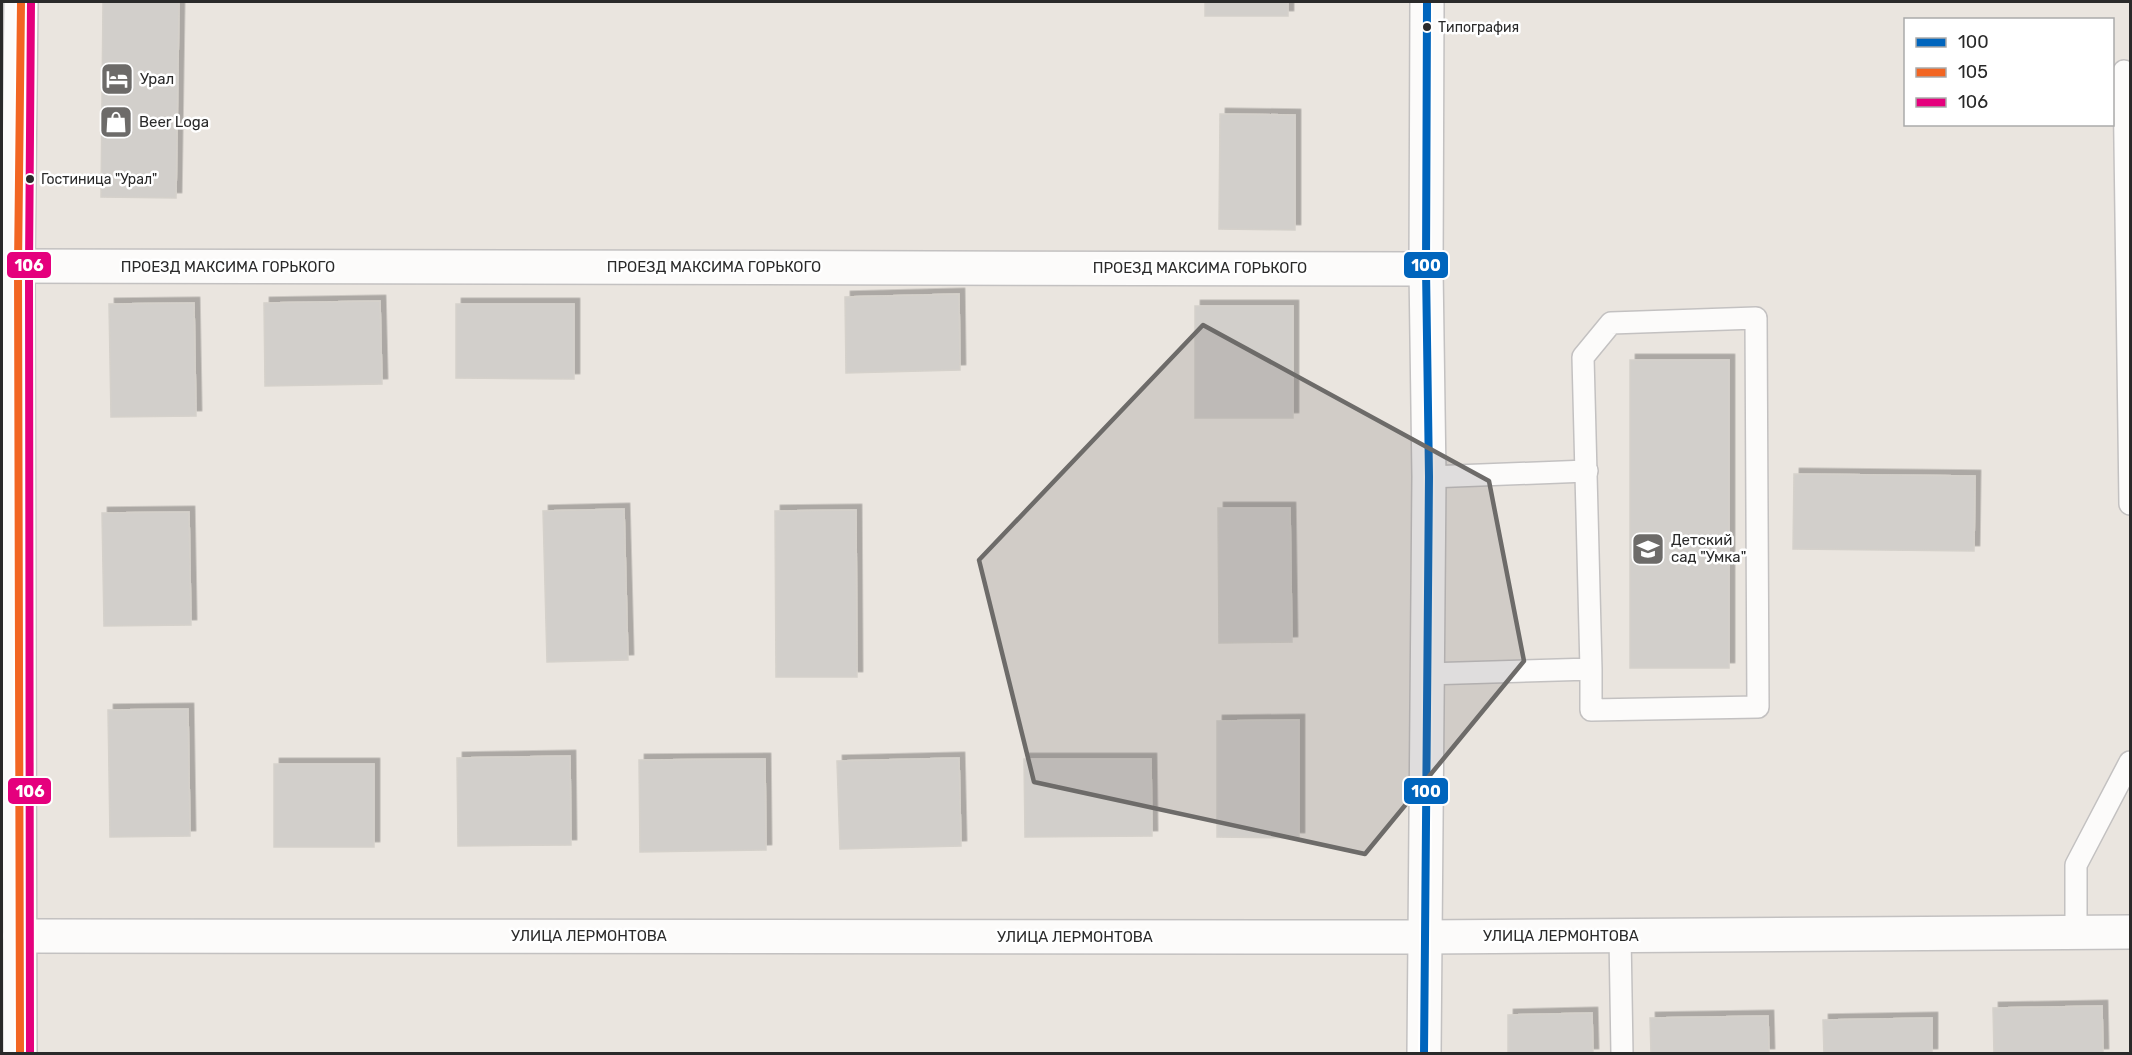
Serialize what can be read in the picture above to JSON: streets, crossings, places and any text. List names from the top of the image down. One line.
{"streets":{"street":["ПРОЕЗД МАКСИМА ГОРЬКОГО","УЛИЦА ЛЕРМОНТОВА"]},"places":{"other":["Типография","Гостиница \"Урал\""],"hotel":["Урал"],"shop":["Beer Loga"],"school or university":["Детский сад \"Умка\""]},"lines":["transit line 100","transit line 105","transit line 106"],"legend":["100","105","106"]}
